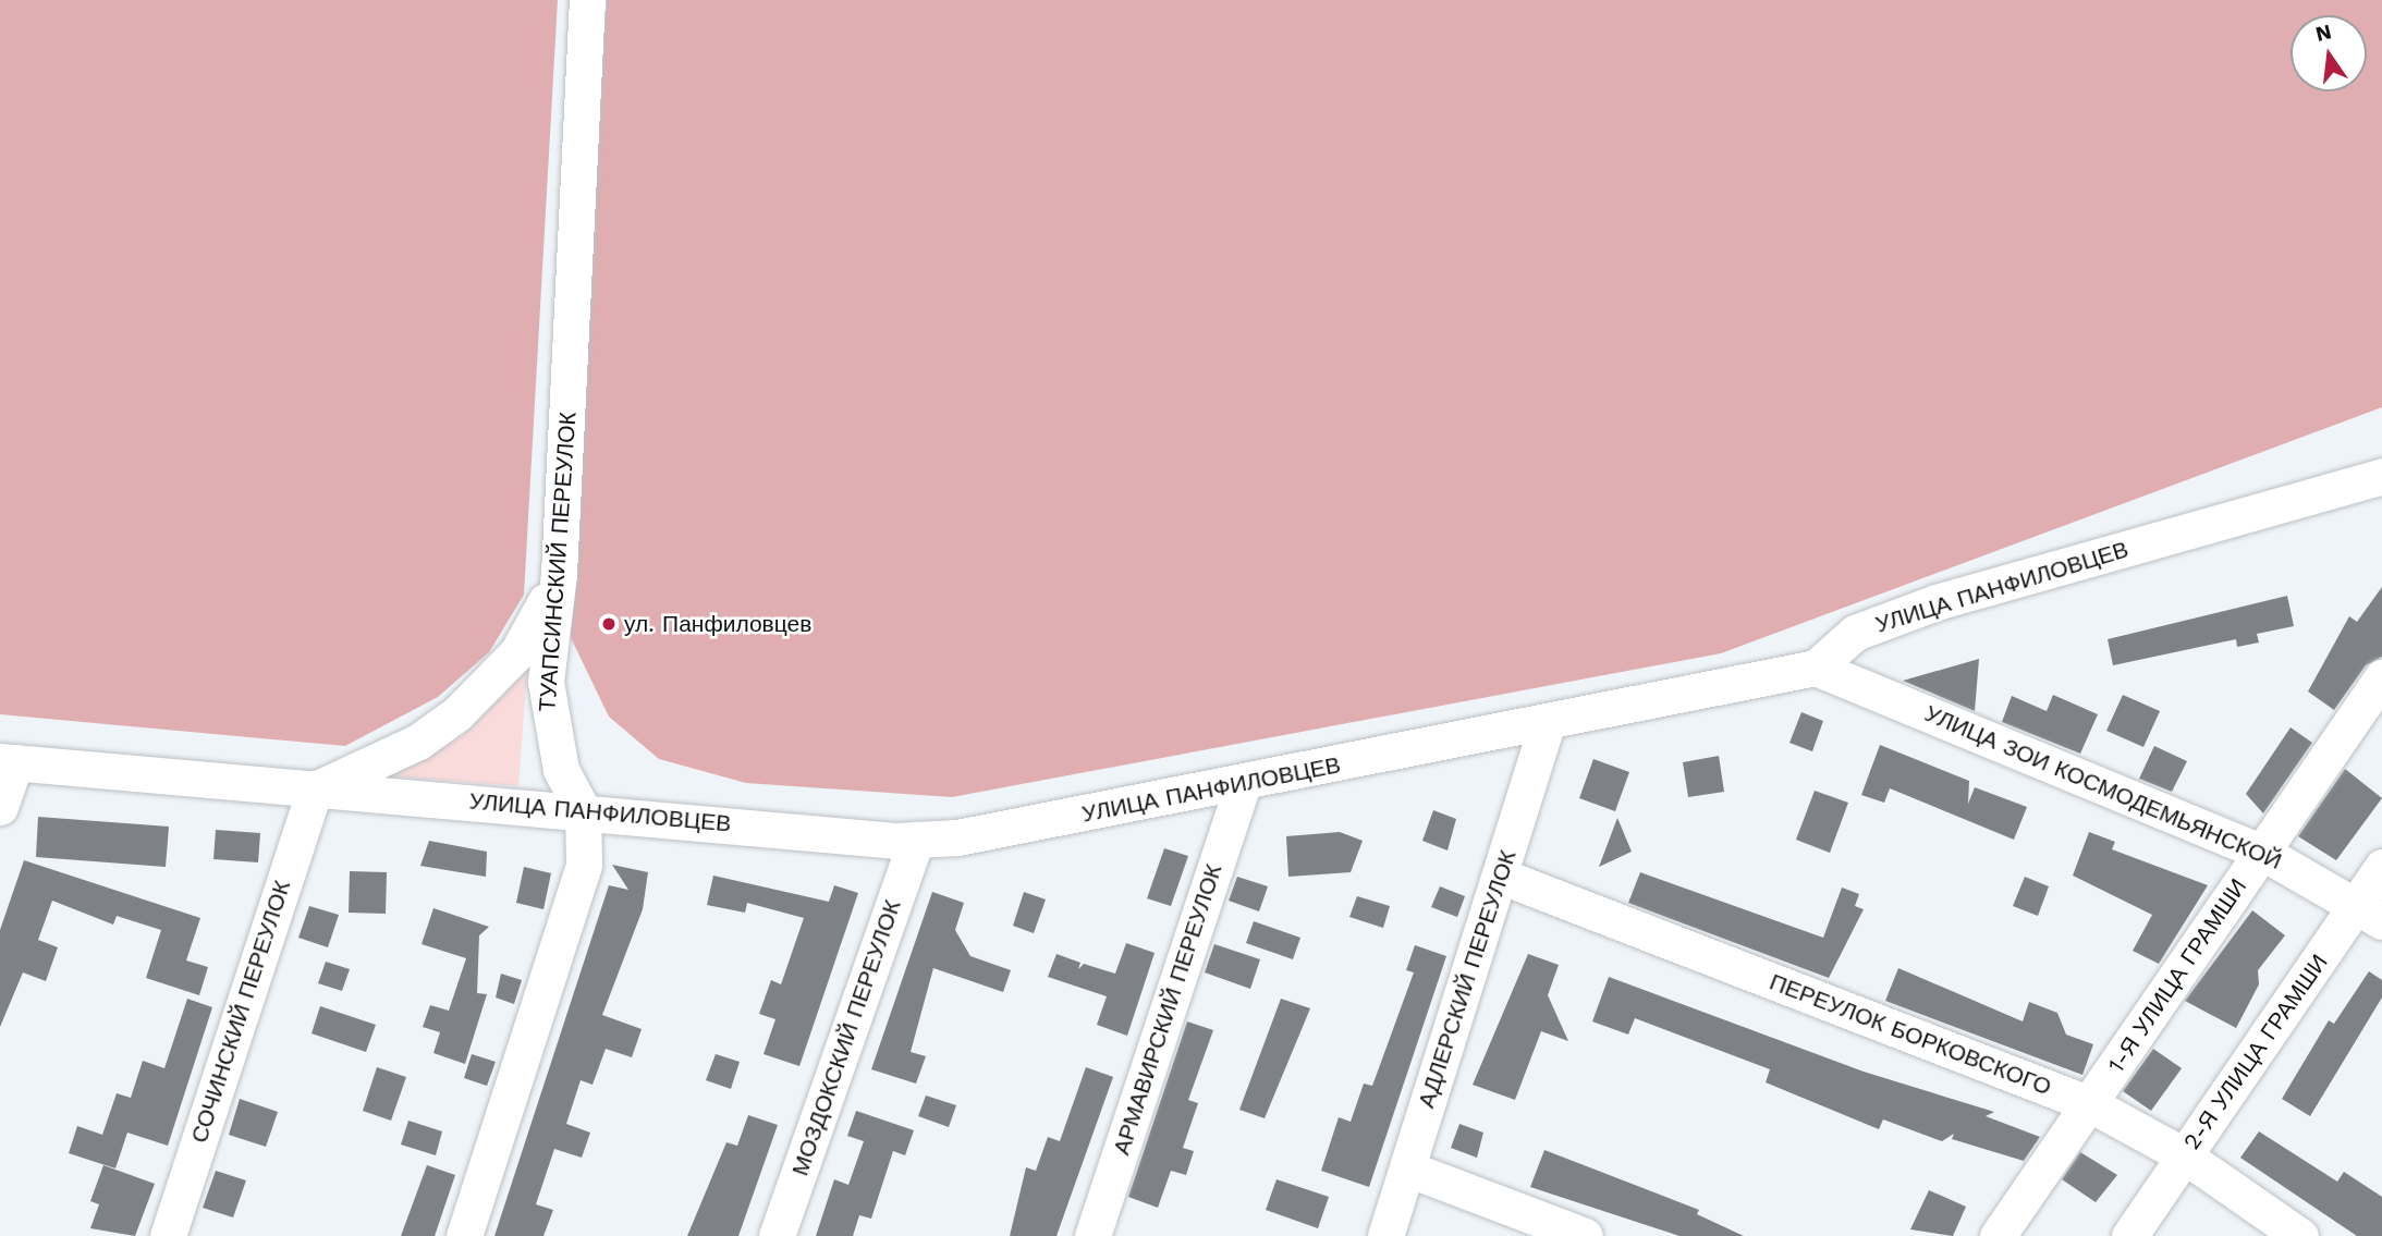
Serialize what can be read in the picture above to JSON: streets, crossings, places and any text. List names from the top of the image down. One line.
{"streets":{"street":["ТУАПСИНСКИЙ ПЕРЕУЛОК","УЛИЦА ПАНФИЛОВЦЕВ","УЛИЦА ЗОИ КОСМОДЕМЬЯНСКОЙ","1-Я УЛИЦА ГРАМШИ","АДЛЕРСКИЙ ПЕРЕУЛОК","АРМАВИРСКИЙ ПЕРЕУЛОК","СОЧИНСКИЙ ПЕРЕУЛОК","ПЕРЕУЛОК БОРКОВСКОГО","МОЗДОКСКИЙ ПЕРЕУЛОК","2-Я УЛИЦА ГРАМШИ"]},"crossings":[["ТУАПСИНСКИЙ ПЕРЕУЛОК","УЛИЦА ПАНФИЛОВЦЕВ"],["УЛИЦА ПАНФИЛОВЦЕВ","УЛИЦА ЗОИ КОСМОДЕМЬЯНСКОЙ"],["УЛИЦА ПАНФИЛОВЦЕВ","АДЛЕРСКИЙ ПЕРЕУЛОК"],["УЛИЦА ПАНФИЛОВЦЕВ","АРМАВИРСКИЙ ПЕРЕУЛОК"],["УЛИЦА ПАНФИЛОВЦЕВ","СОЧИНСКИЙ ПЕРЕУЛОК"],["УЛИЦА ПАНФИЛОВЦЕВ","МОЗДОКСКИЙ ПЕРЕУЛОК"],["УЛИЦА ЗОИ КОСМОДЕМЬЯНСКОЙ","1-Я УЛИЦА ГРАМШИ"],["УЛИЦА ЗОИ КОСМОДЕМЬЯНСКОЙ","2-Я УЛИЦА ГРАМШИ"],["1-Я УЛИЦА ГРАМШИ","ПЕРЕУЛОК БОРКОВСКОГО"],["АДЛЕРСКИЙ ПЕРЕУЛОК","ПЕРЕУЛОК БОРКОВСКОГО"],["ПЕРЕУЛОК БОРКОВСКОГО","2-Я УЛИЦА ГРАМШИ"]],"places":["ул. Панфиловцев"],"north":"top"}
